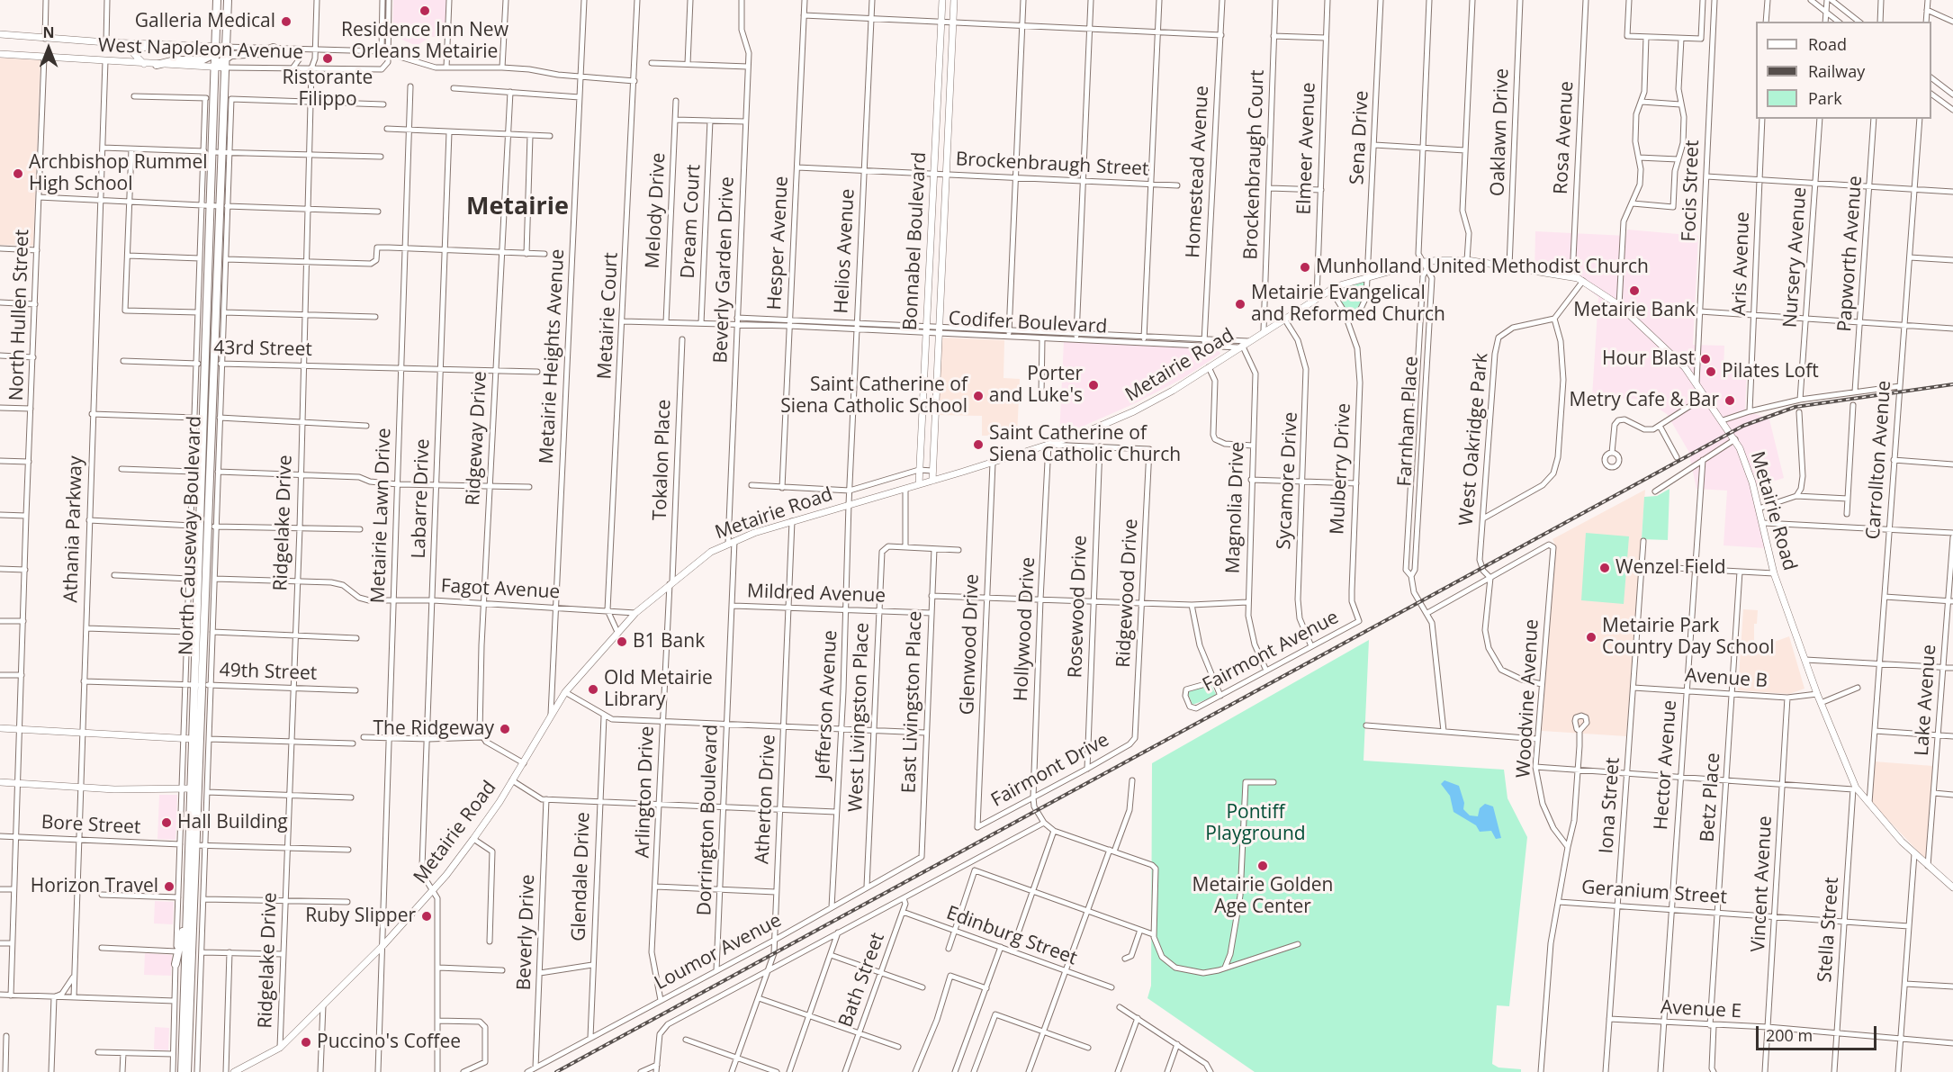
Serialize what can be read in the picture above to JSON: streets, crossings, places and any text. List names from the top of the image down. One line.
{"streets":{"highway":["North Causeway Boulevard"],"main road":["West Napoleon Avenue","Bonnabel Boulevard","Metairie Road"],"street":["Oaklawn Drive","Sena Drive","Rosa Avenue","Elmeer Avenue","Brockenbraugh Street","Brockenbraugh Court","Homestead Avenue","Focis Street","Melody Drive","Dream Court","Hesper Avenue","Helios Avenue","Papworth Avenue","Nursery Avenue","Aris Avenue","Beverly Garden Drive","North Hullen Street","Metairie Court","Codifer Boulevard","43rd Street","Metairie Heights Avenue","Farnham Place","Ridgeway Drive","West Oakridge Park","Tokalon Place","Carrollton Avenue","Mulberry Drive","Sycamore Drive","Labarre Drive","Magnolia Drive","Metairie Lawn Drive","Ridgelake Drive","Athania Parkway","Fagot Avenue","Ridgewood Drive","Mildred Avenue","Rosewood Drive","Hollywood Drive","Glenwood Drive","Fairmont Avenue","49th Street","Avenue B","Woodvine Avenue","Lake Avenue","East Livingston Place","Jefferson Avenue","West Livingston Place","Hector Avenue","Fairmont Drive","Arlington Drive","Betz Place","Atherton Drive","Iona Street","Dorrington Boulevard","Bore Street","Glendale Drive","Vincent Avenue","Geranium Street","Stella Street","Beverly Drive","Edinburg Street","Loumor Avenue","Bath Street","Avenue E"]},"crossings":[["West Napoleon Avenue","North Hullen Street"],["West Napoleon Avenue","Metairie Court"],["West Napoleon Avenue","Metairie Heights Avenue"],["West Napoleon Avenue","Ridgelake Drive"],["West Napoleon Avenue","Athania Parkway"],["West Napoleon Avenue","North Causeway Boulevard"],["Oaklawn Drive","Metairie Road"],["Sena Drive","Metairie Road"],["Rosa Avenue","Metairie Road"],["Elmeer Avenue","Metairie Road"],["Brockenbraugh Street","Bonnabel Boulevard"],["Brockenbraugh Street","Hesper Avenue"],["Brockenbraugh Street","Helios Avenue"],["Brockenbraugh Court","Metairie Road"],["Homestead Avenue","Codifer Boulevard"],["Focis Street","Metairie Road"],["Melody Drive","Codifer Boulevard"],["Dream Court","Codifer Boulevard"],["Bonnabel Boulevard","Codifer Boulevard"],["Bonnabel Boulevard","Metairie Road"],["Hesper Avenue","Codifer Boulevard"],["Helios Avenue","Codifer Boulevard"],["Helios Avenue","Metairie Road"],["Helios Avenue","Jefferson Avenue"],["Beverly Garden Drive","Codifer Boulevard"],["Beverly Garden Drive","Metairie Road"],["Beverly Garden Drive","Dorrington Boulevard"],["North Hullen Street","Bore Street"],["Metairie Court","Codifer Boulevard"],["Metairie Court","Metairie Road"],["Metairie Court","Fagot Avenue"],["Codifer Boulevard","Metairie Road"],["Codifer Boulevard","Magnolia Drive"],["43rd Street","Ridgeway Drive"],["43rd Street","Labarre Drive"],["43rd Street","Metairie Lawn Drive"],["43rd Street","Ridgelake Drive"],["43rd Street","North Causeway Boulevard"],["Metairie Heights Avenue","Metairie Road"],["Metairie Heights Avenue","Fagot Avenue"],["Metairie Road","Farnham Place"],["Metairie Road","Tokalon Place"],["Metairie Road","Carrollton Avenue"],["Metairie Road","Mulberry Drive"],["Metairie Road","Sycamore Drive"],["Metairie Road","Labarre Drive"],["Metairie Road","Magnolia Drive"],["Metairie Road","Metairie Lawn Drive"],["Metairie Road","Ridgelake Drive"],["Metairie Road","Fagot Avenue"],["Metairie Road","Hollywood Drive"],["Metairie Road","Glenwood Drive"],["Metairie Road","Avenue B"],["Metairie Road","Lake Avenue"],["Metairie Road","Jefferson Avenue"],["Metairie Road","Arlington Drive"],["Metairie Road","Atherton Drive"],["Metairie Road","Dorrington Boulevard"],["Metairie Road","Stella Street"],["Ridgeway Drive","Fagot Avenue"],["West Oakridge Park","Woodvine Avenue"],["Tokalon Place","Arlington Drive"],["Mulberry Drive","Fairmont Avenue"],["Sycamore Drive","Fairmont Avenue"],["Labarre Drive","Fagot Avenue"],["Magnolia Drive","Fairmont Avenue"],["Metairie Lawn Drive","Fagot Avenue"],["Ridgelake Drive","North Causeway Boulevard"],["Ridgelake Drive","Fagot Avenue"],["Ridgelake Drive","49th Street"],["Athania Parkway","49th Street"],["Athania Parkway","Bore Street"],["North Causeway Boulevard","49th Street"],["North Causeway Boulevard","Bore Street"],["Ridgewood Drive","Rosewood Drive"],["Ridgewood Drive","Fairmont Drive"],["Mildred Avenue","East Livingston Place"],["Mildred Avenue","Jefferson Avenue"],["Mildred Avenue","West Livingston Place"],["Mildred Avenue","Atherton Drive"],["Mildred Avenue","Dorrington Boulevard"],["Rosewood Drive","Fairmont Drive"],["Hollywood Drive","Fairmont Drive"],["Hollywood Drive","Loumor Avenue"],["Glenwood Drive","Fairmont Drive"],["Avenue B","Hector Avenue"],["Avenue B","Betz Place"],["Avenue B","Iona Street"],["Avenue B","Vincent Avenue"],["East Livingston Place","Loumor Avenue"],["Jefferson Avenue","Loumor Avenue"],["West Livingston Place","Loumor Avenue"],["Hector Avenue","Geranium Street"],["Hector Avenue","Avenue E"],["Arlington Drive","Loumor Avenue"],["Betz Place","Geranium Street"],["Betz Place","Avenue E"],["Atherton Drive","Loumor Avenue"],["Iona Street","Geranium Street"],["Iona Street","Avenue E"],["Dorrington Boulevard","Loumor Avenue"],["Glendale Drive","Loumor Avenue"],["Vincent Avenue","Geranium Street"],["Vincent Avenue","Avenue E"],["Geranium Street","Stella Street"],["Stella Street","Avenue E"],["Beverly Drive","Loumor Avenue"],["Edinburg Street","Bath Street"],["Loumor Avenue","Bath Street"]],"districts":["Metairie"],"parks":["Pontiff Playground"],"places":["Residence Inn New Orleans Metairie","Galleria Medical","Ristorante Filippo","Archbishop Rummel High School","Munholland United Methodist Church","Metairie Bank","Metairie Evangelical and Reformed Church","Hour Blast","Pilates Loft","Porter and Luke's","Saint Catherine of Siena Catholic School","Metry Cafe & Bar","Saint Catherine of Siena Catholic Church","Wenzel Field","Metairie Park Country Day School","B1 Bank","Old Metairie Library","The Ridgeway","Hall Building","Metairie Golden Age Center","Horizon Travel","Ruby Slipper","Puccino's Coffee"],"legend":["Road","Railway","Park"],"scale_bar":"200 m","north":"top"}
